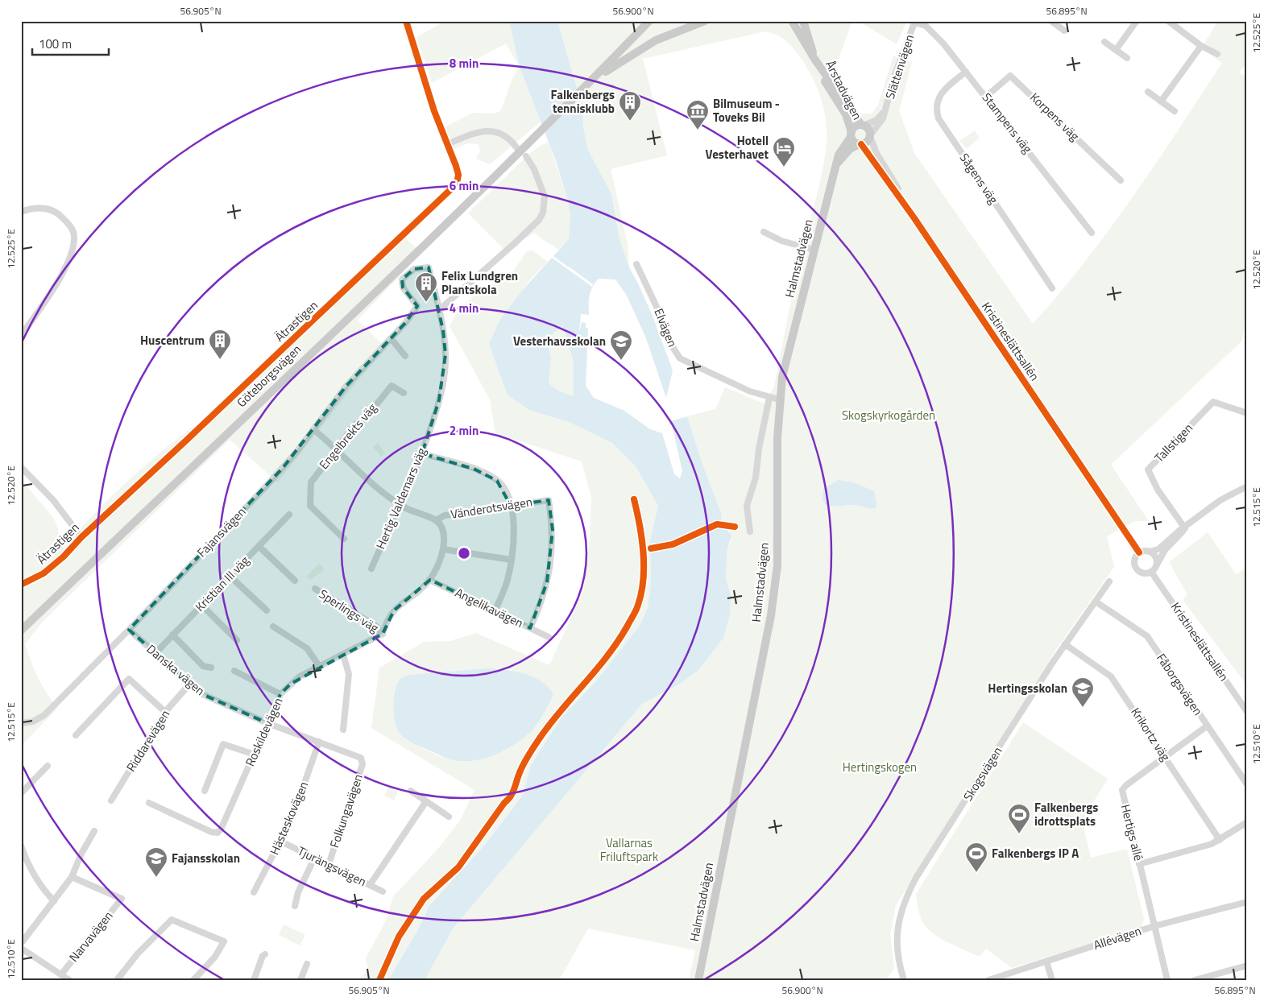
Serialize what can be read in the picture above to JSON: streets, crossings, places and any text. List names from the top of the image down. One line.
{"streets":{"main road":["Årstadvägen","Halmstadvägen","Göteborgsvägen"],"street":["Slättenvägen","Korpens väg","Stampens väg","Sågens väg","Ätrastigen","Elvägen","Kristineslättsallén","Engelbrekts väg","Tallstigen","Hertig Valdemars väg","Vänderotsvägen","Fajansvägen","Kristian III väg","Angelikavägen","Sperlings väg","Danska vägen","Fåborgsvägen","Roskildevägen","Krikortz väg","Riddarevägen","Skogsvägen","Folkungavägen","Hästeskovägen","Hertigs allé","Tjurängsvägen","Narvavägen","Allévägen"]},"crossings":[["Slättenvägen","Årstadvägen"],["Slättenvägen","Stampens väg"],["Slättenvägen","Halmstadvägen"],["Slättenvägen","Kristineslättsallén"],["Årstadvägen","Halmstadvägen"],["Årstadvägen","Kristineslättsallén"],["Korpens väg","Stampens väg"],["Stampens väg","Sågens väg"],["Halmstadvägen","Elvägen"],["Halmstadvägen","Kristineslättsallén"],["Hertig Valdemars väg","Fajansvägen"],["Vänderotsvägen","Angelikavägen"],["Fajansvägen","Danska vägen"],["Kristian III väg","Danska vägen"],["Sperlings väg","Roskildevägen"],["Danska vägen","Roskildevägen"],["Danska vägen","Riddarevägen"],["Danska vägen","Folkungavägen"],["Danska vägen","Hästeskovägen"],["Fåborgsvägen","Skogsvägen"],["Fåborgsvägen","Hertigs allé"],["Krikortz väg","Skogsvägen"],["Krikortz väg","Hertigs allé"],["Folkungavägen","Tjurängsvägen"],["Hästeskovägen","Tjurängsvägen"],["Hertigs allé","Allévägen"]],"parks":["Skogskyrkogården","Hertingskogen","Vallarnas Friluftspark"],"places":{"building":["Falkenbergs tennisklubb","Felix Lundgren Plantskola","Huscentrum"],"museum":["Bilmuseum - Toveks Bil"],"hotel":["Hotell Vesterhavet"],"school or university":["Vesterhavsskolan","Hertingsskolan","Fajansskolan"],"sports":["Falkenbergs idrottsplats","Falkenbergs IP A"]},"scale_bar":"100 m","coordinates":["56.905°N","56.900°N","56.895°N","12.525°E","12.520°E","12.515°E","12.510°E"],"rings":["8 min","6 min","4 min","2 min"]}
